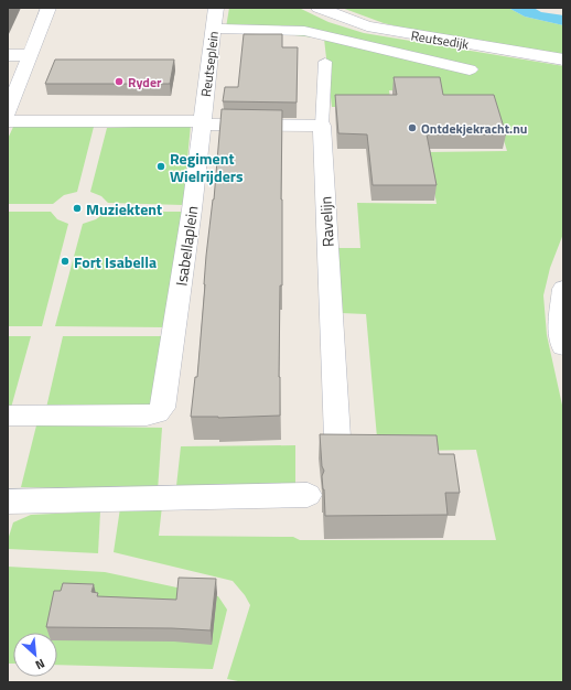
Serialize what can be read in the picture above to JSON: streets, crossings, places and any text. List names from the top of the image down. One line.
{"streets":{"street":["Reutsedijk","Reutseplein","Ravelijn","Isabellaplein"]},"crossings":[["Reutseplein","Isabellaplein"]],"places":["Ryder","Ontdekjekracht.nu","Regiment Wielrijders","Muziektent","Fort Isabella"],"north":"bottom right"}
